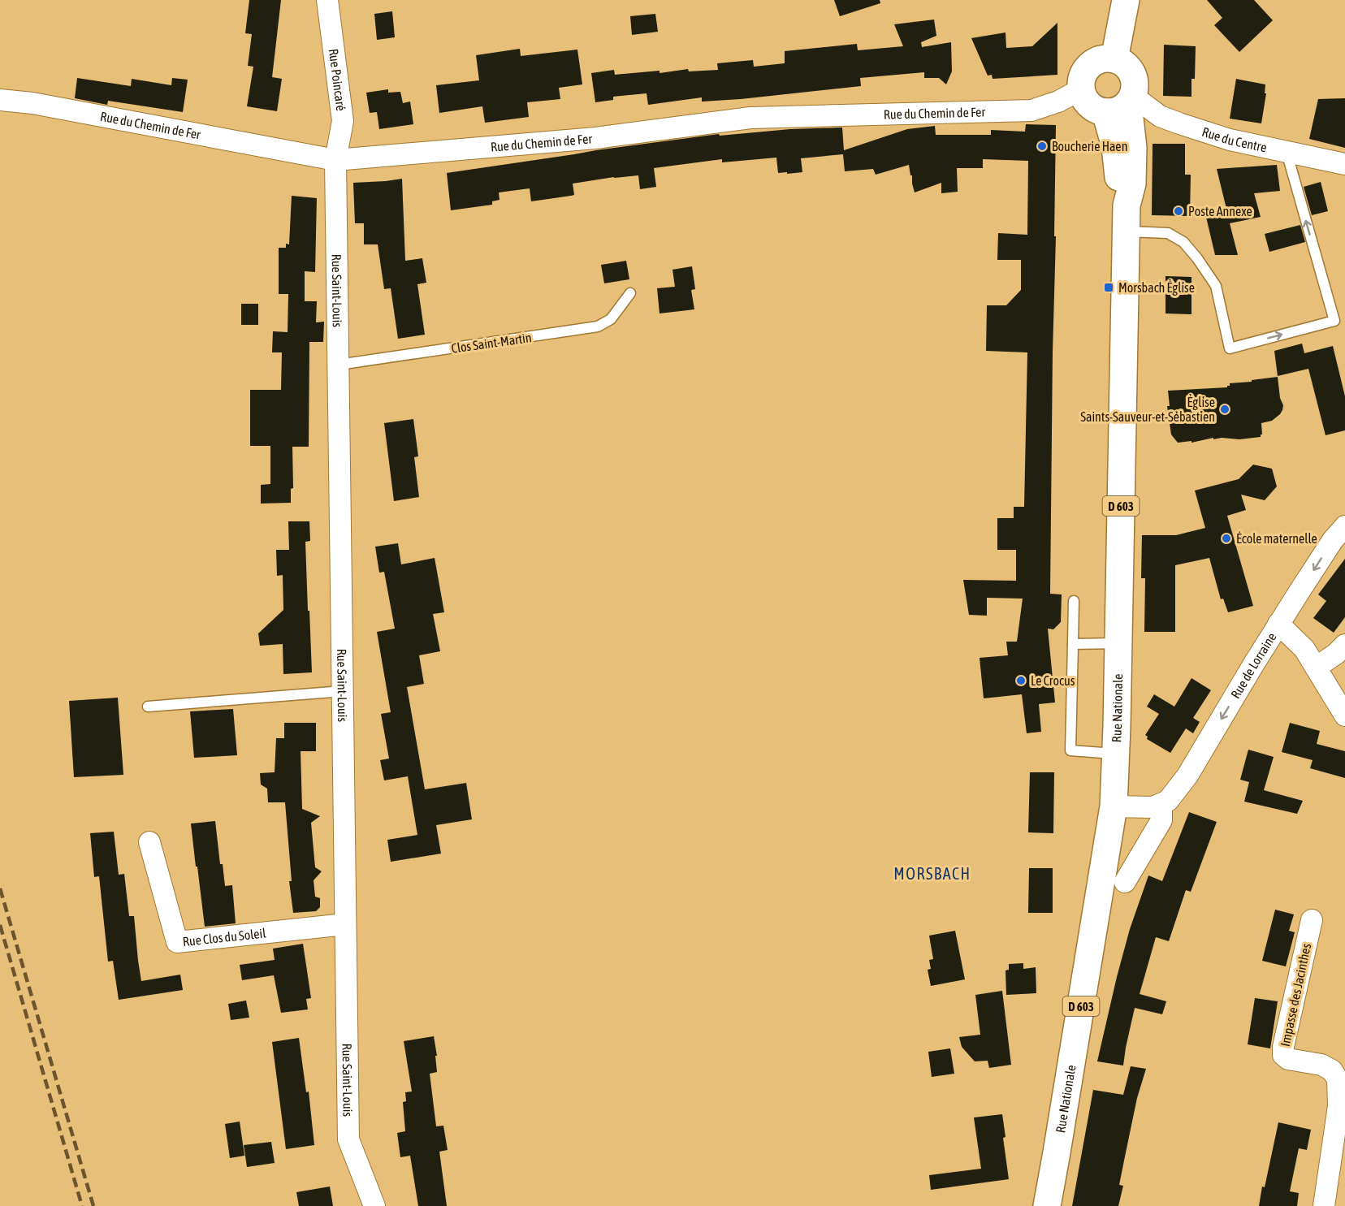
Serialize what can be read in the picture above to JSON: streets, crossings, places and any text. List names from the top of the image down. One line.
{"streets":{"main road":["D 603","Rue Nationale"],"street":["Rue Poincaré","Rue du Chemin de Fer","Rue du Centre","Rue Saint-Louis","Rue de Lorraine","Rue Clos du Soleil","Impasse des Jacinthes"],"lane":["Clos Saint-Martin"]},"crossings":[["Rue Poincaré","Rue du Chemin de Fer"],["Rue Poincaré","Rue Saint-Louis"],["Rue du Chemin de Fer","Rue du Centre"],["Rue du Chemin de Fer","Rue Saint-Louis"],["Rue du Chemin de Fer","Rue Nationale"],["Rue du Centre","Rue Nationale"],["Rue Saint-Louis","Clos Saint-Martin"],["Rue Saint-Louis","Rue Clos du Soleil"]],"one_way":["Rue de Lorraine"],"districts":["MORSBACH"],"places":{"other":["Boucherie Haen","Poste Annexe","Église Saints-Sauveur-et-Sébastien","École maternelle","Le Crocus"],"transit":["Morsbach Église"]}}
